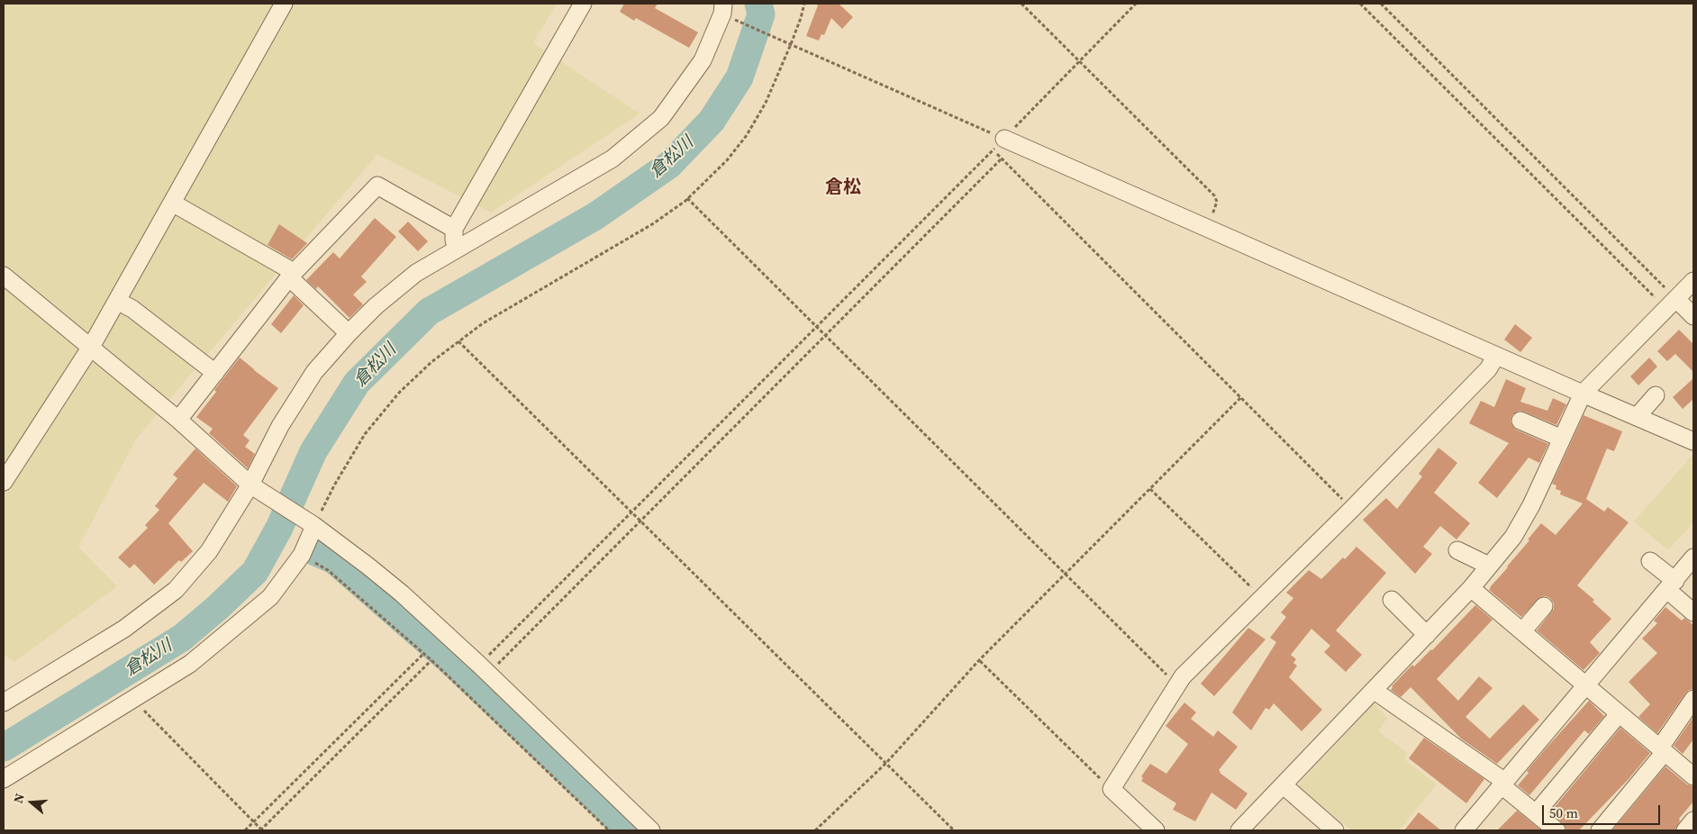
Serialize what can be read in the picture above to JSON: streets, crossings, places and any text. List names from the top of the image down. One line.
{"districts":["倉松"],"water":["倉松川"],"scale_bar":"50 m","north":"left"}
